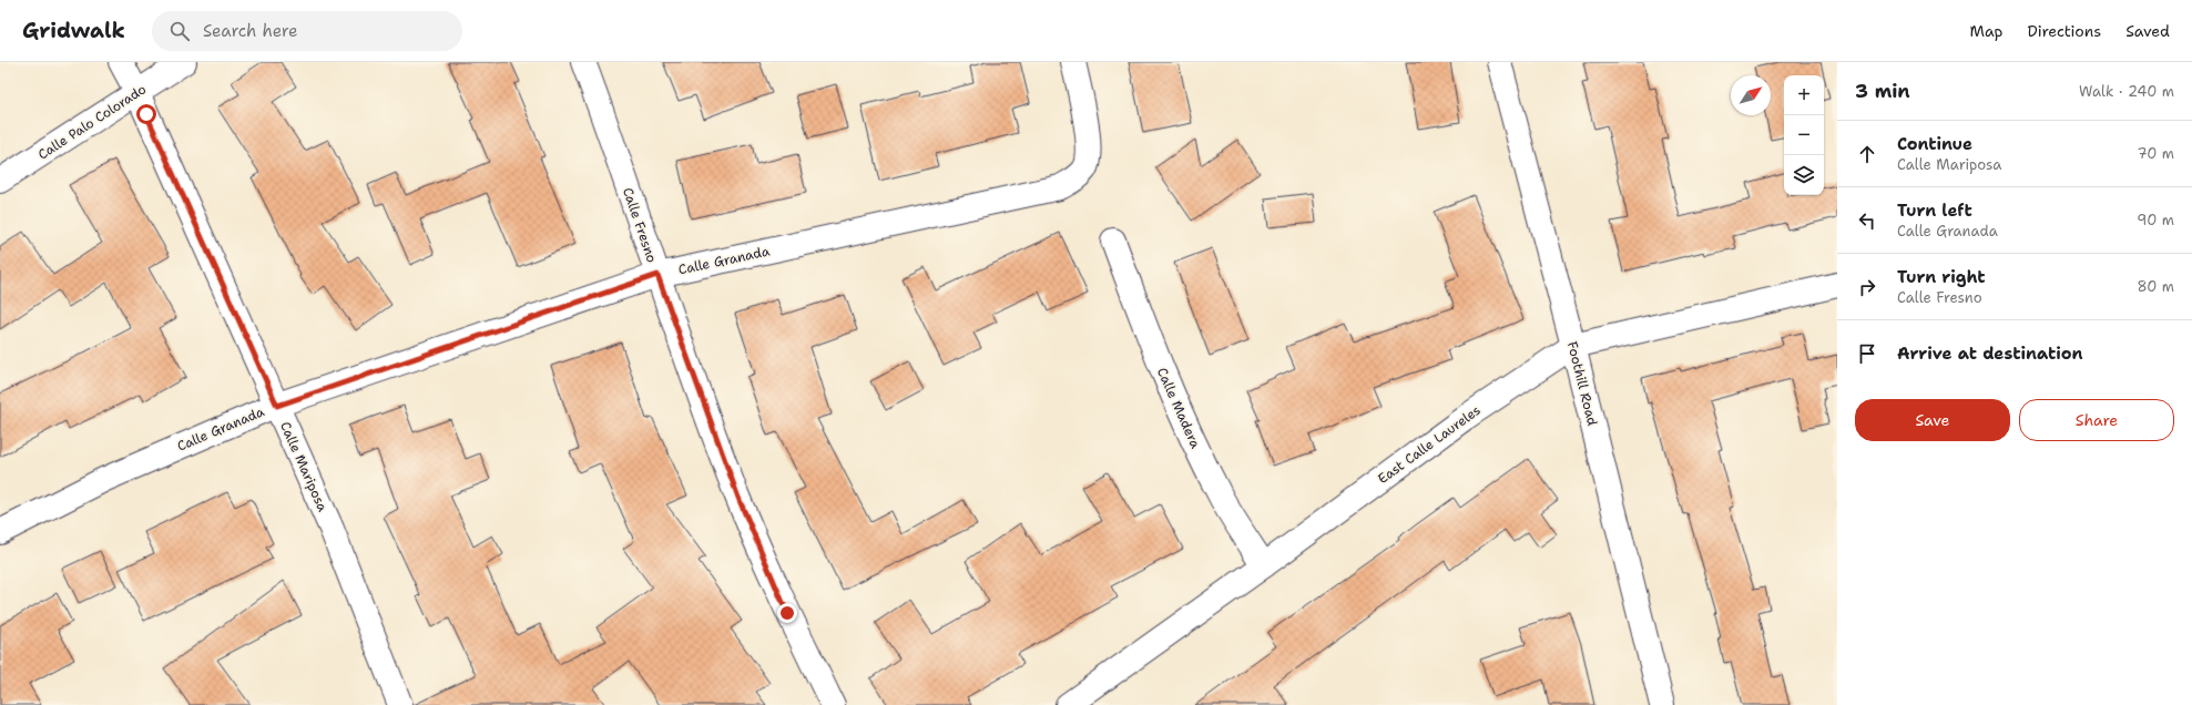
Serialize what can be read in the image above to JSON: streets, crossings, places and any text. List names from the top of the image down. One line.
{"streets":{"street":["Calle Palo Colorado","Calle Fresno","Calle Granada","Foothill Road","Calle Madera","East Calle Laureles","Calle Mariposa"]},"crossings":[["Calle Palo Colorado","Calle Mariposa"],["Calle Fresno","Calle Granada"],["Calle Granada","Calle Mariposa"],["Foothill Road","East Calle Laureles"],["Calle Madera","East Calle Laureles"]],"north":"top right","page":{"header":"Gridwalk","search":"Search here","nav":["Map","Directions","Saved"],"heading":["3 min","Walk · 240 m"],"map_buttons":["+","−"],"list":[["Continue","Calle Mariposa","70 m"],["Turn left","Calle Granada","90 m"],["Turn right","Calle Fresno","80 m"],"Arrive at destination"],"buttons":["Save","Share"]}}
